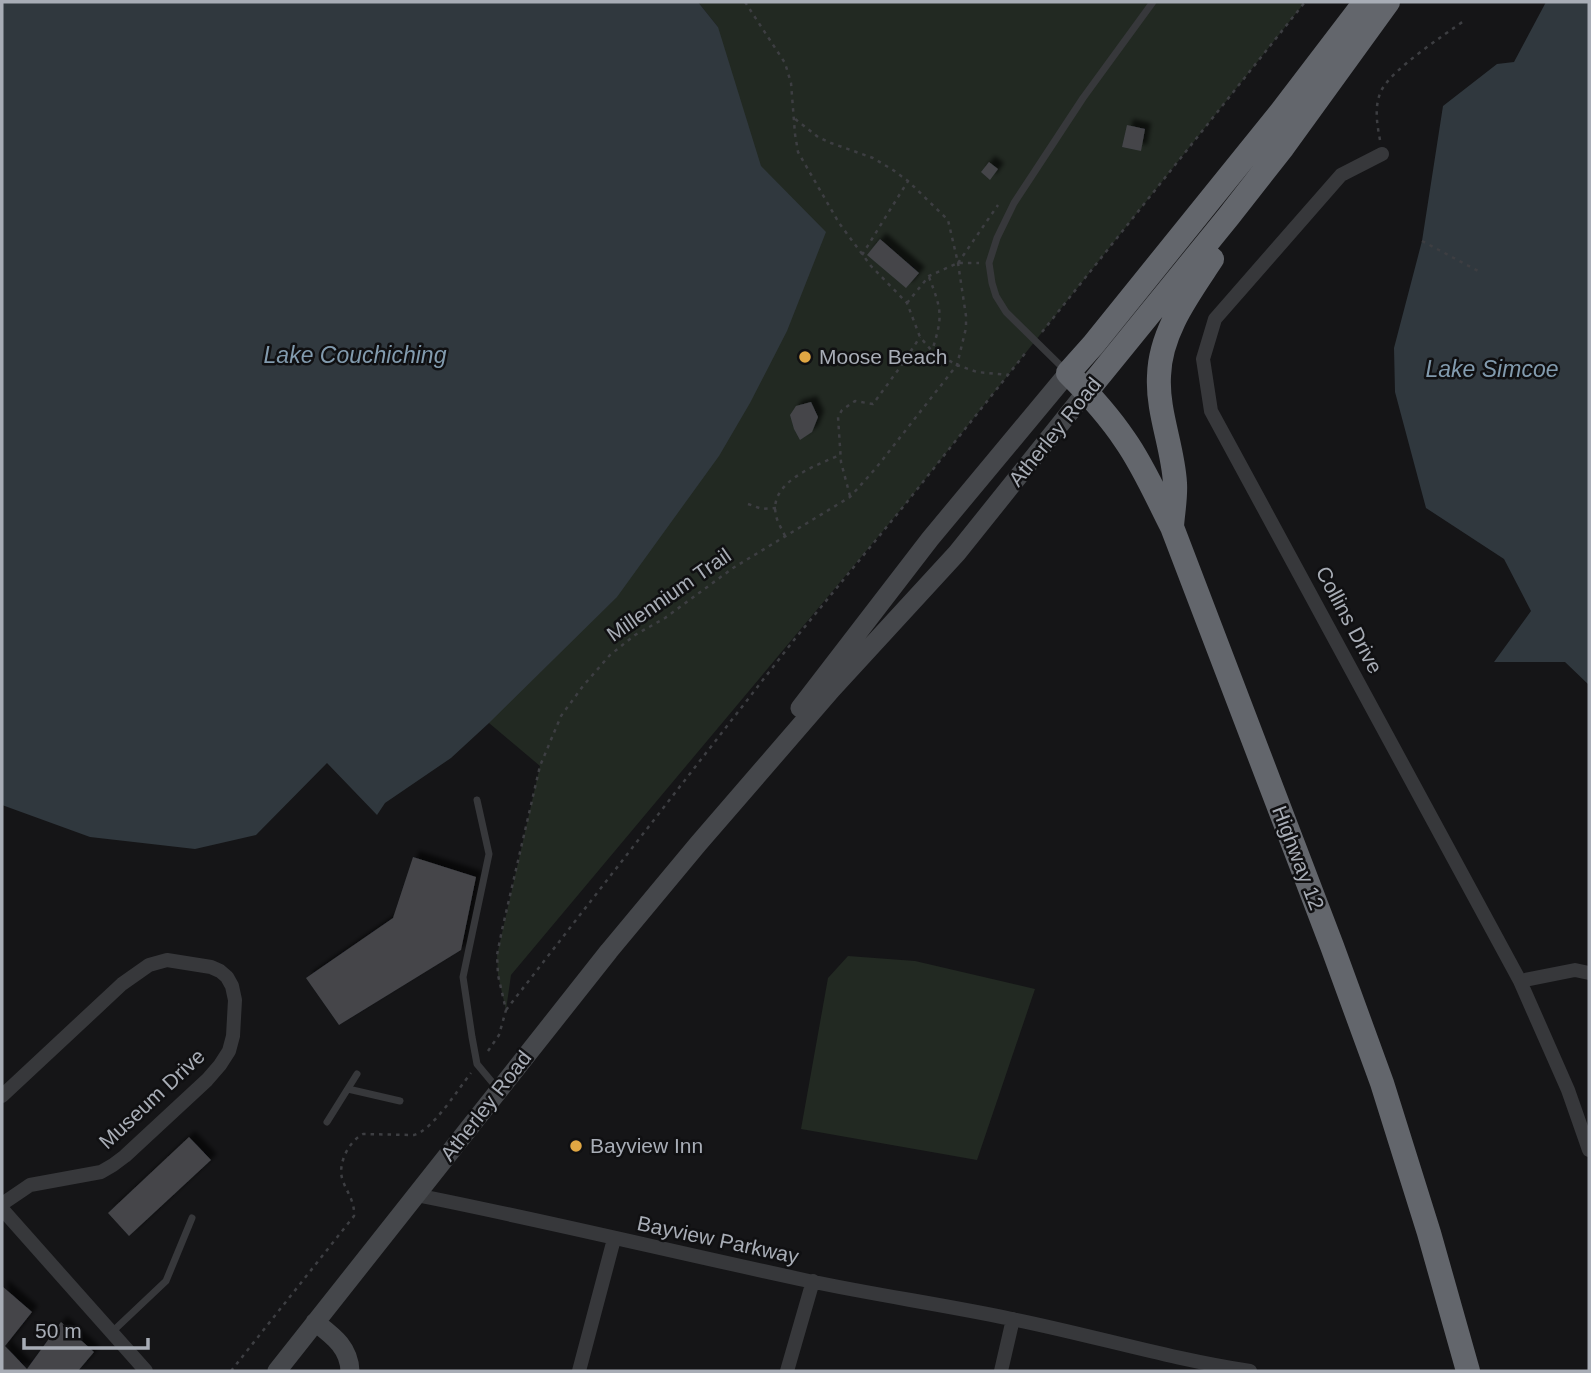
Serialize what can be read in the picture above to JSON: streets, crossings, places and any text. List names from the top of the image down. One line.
{"streets":{"highway":["Atherley Road","Highway 12"],"street":["Collins Drive","Museum Drive","Bayview Parkway"],"path":["Millennium Trail"]},"crossings":[["Atherley Road","Highway 12"],["Atherley Road","Bayview Parkway"]],"water":["Lake Couchiching","Lake Simcoe"],"places":["Moose Beach","Bayview Inn"],"scale_bar":"50 m"}
